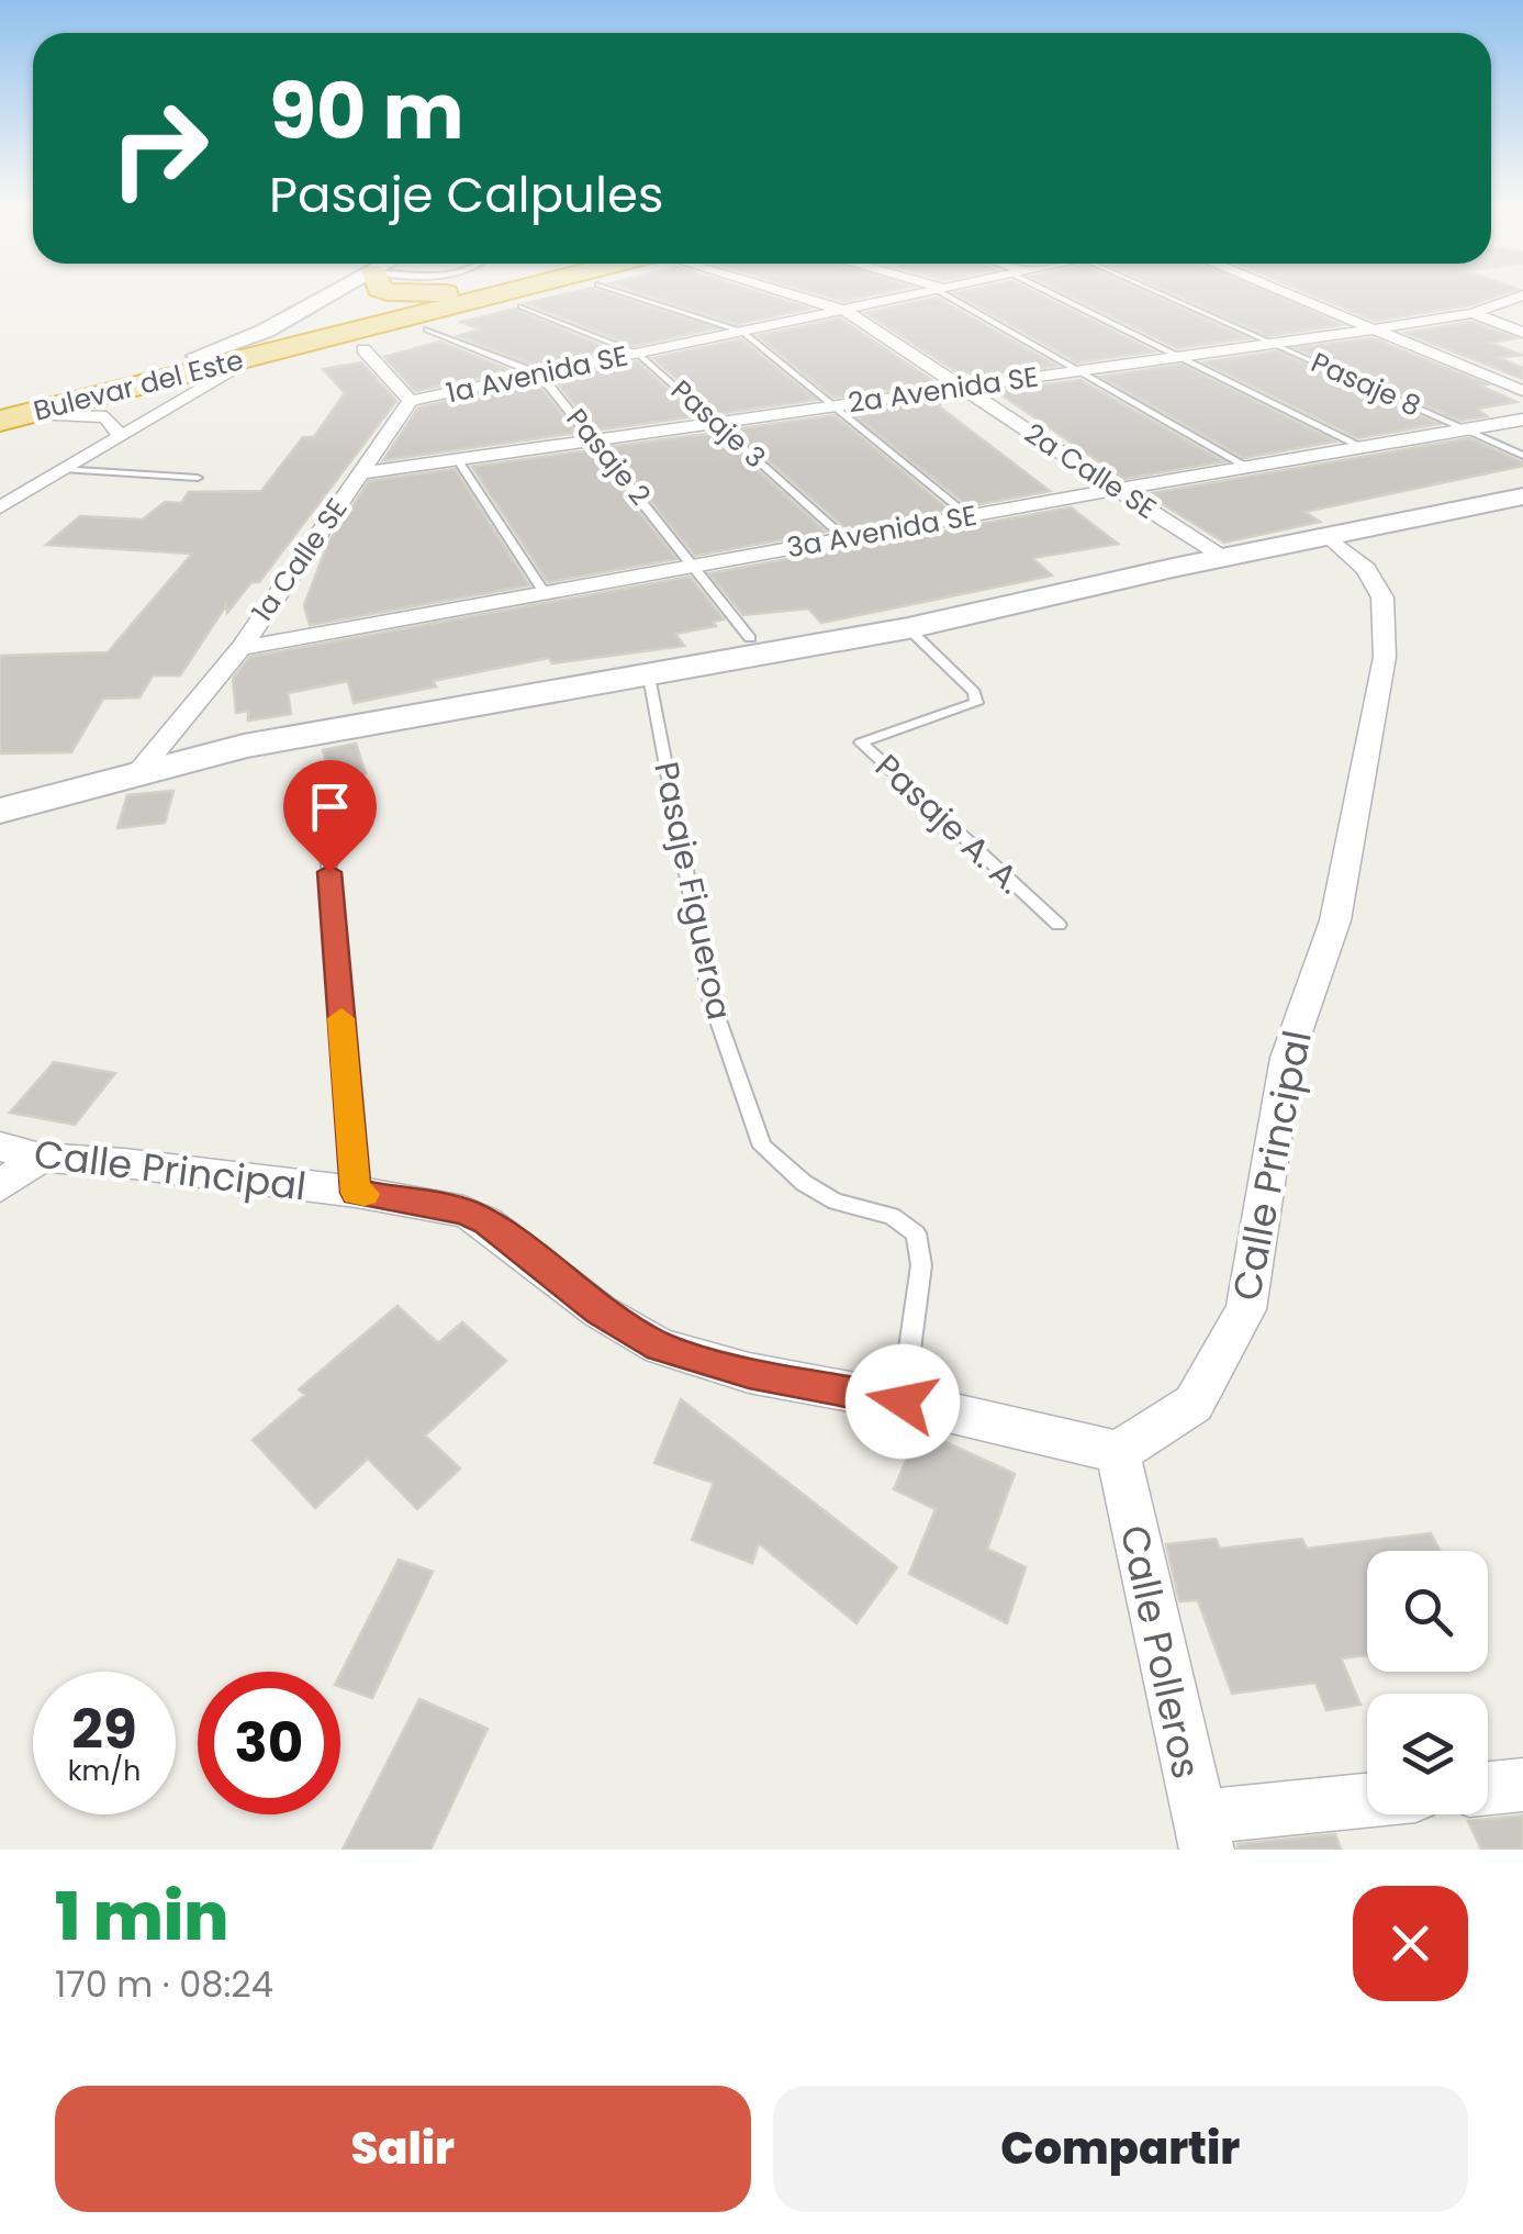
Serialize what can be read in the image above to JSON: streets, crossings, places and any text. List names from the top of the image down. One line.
{"streets":{"highway":["Bulevar del Este"],"street":["1a Avenida SE","2a Avenida SE","2a Calle SE","3a Avenida SE","1a Calle SE","Calle Principal","Calle Polleros"],"lane":["Pasaje 8","Pasaje 3","Pasaje 2","Pasaje A. A.","Pasaje Figueroa"]},"crossings":[["1a Avenida SE","Pasaje 3"],["1a Avenida SE","Pasaje 2"],["1a Avenida SE","2a Calle SE"],["1a Avenida SE","1a Calle SE"],["Pasaje 8","2a Avenida SE"],["Pasaje 8","3a Avenida SE"],["2a Avenida SE","Pasaje 3"],["2a Avenida SE","Pasaje 2"],["2a Avenida SE","2a Calle SE"],["2a Avenida SE","1a Calle SE"],["Pasaje 3","3a Avenida SE"],["Pasaje 2","3a Avenida SE"],["2a Calle SE","3a Avenida SE"],["3a Avenida SE","1a Calle SE"],["Pasaje Figueroa","Calle Principal"],["Calle Principal","Calle Polleros"]],"page":{"turn":["90 m","Pasaje Calpules"],"speed":"29 km/h","limit":"30","heading":["1 min","170 m · 08:24"],"buttons":["Salir","Compartir"]}}
